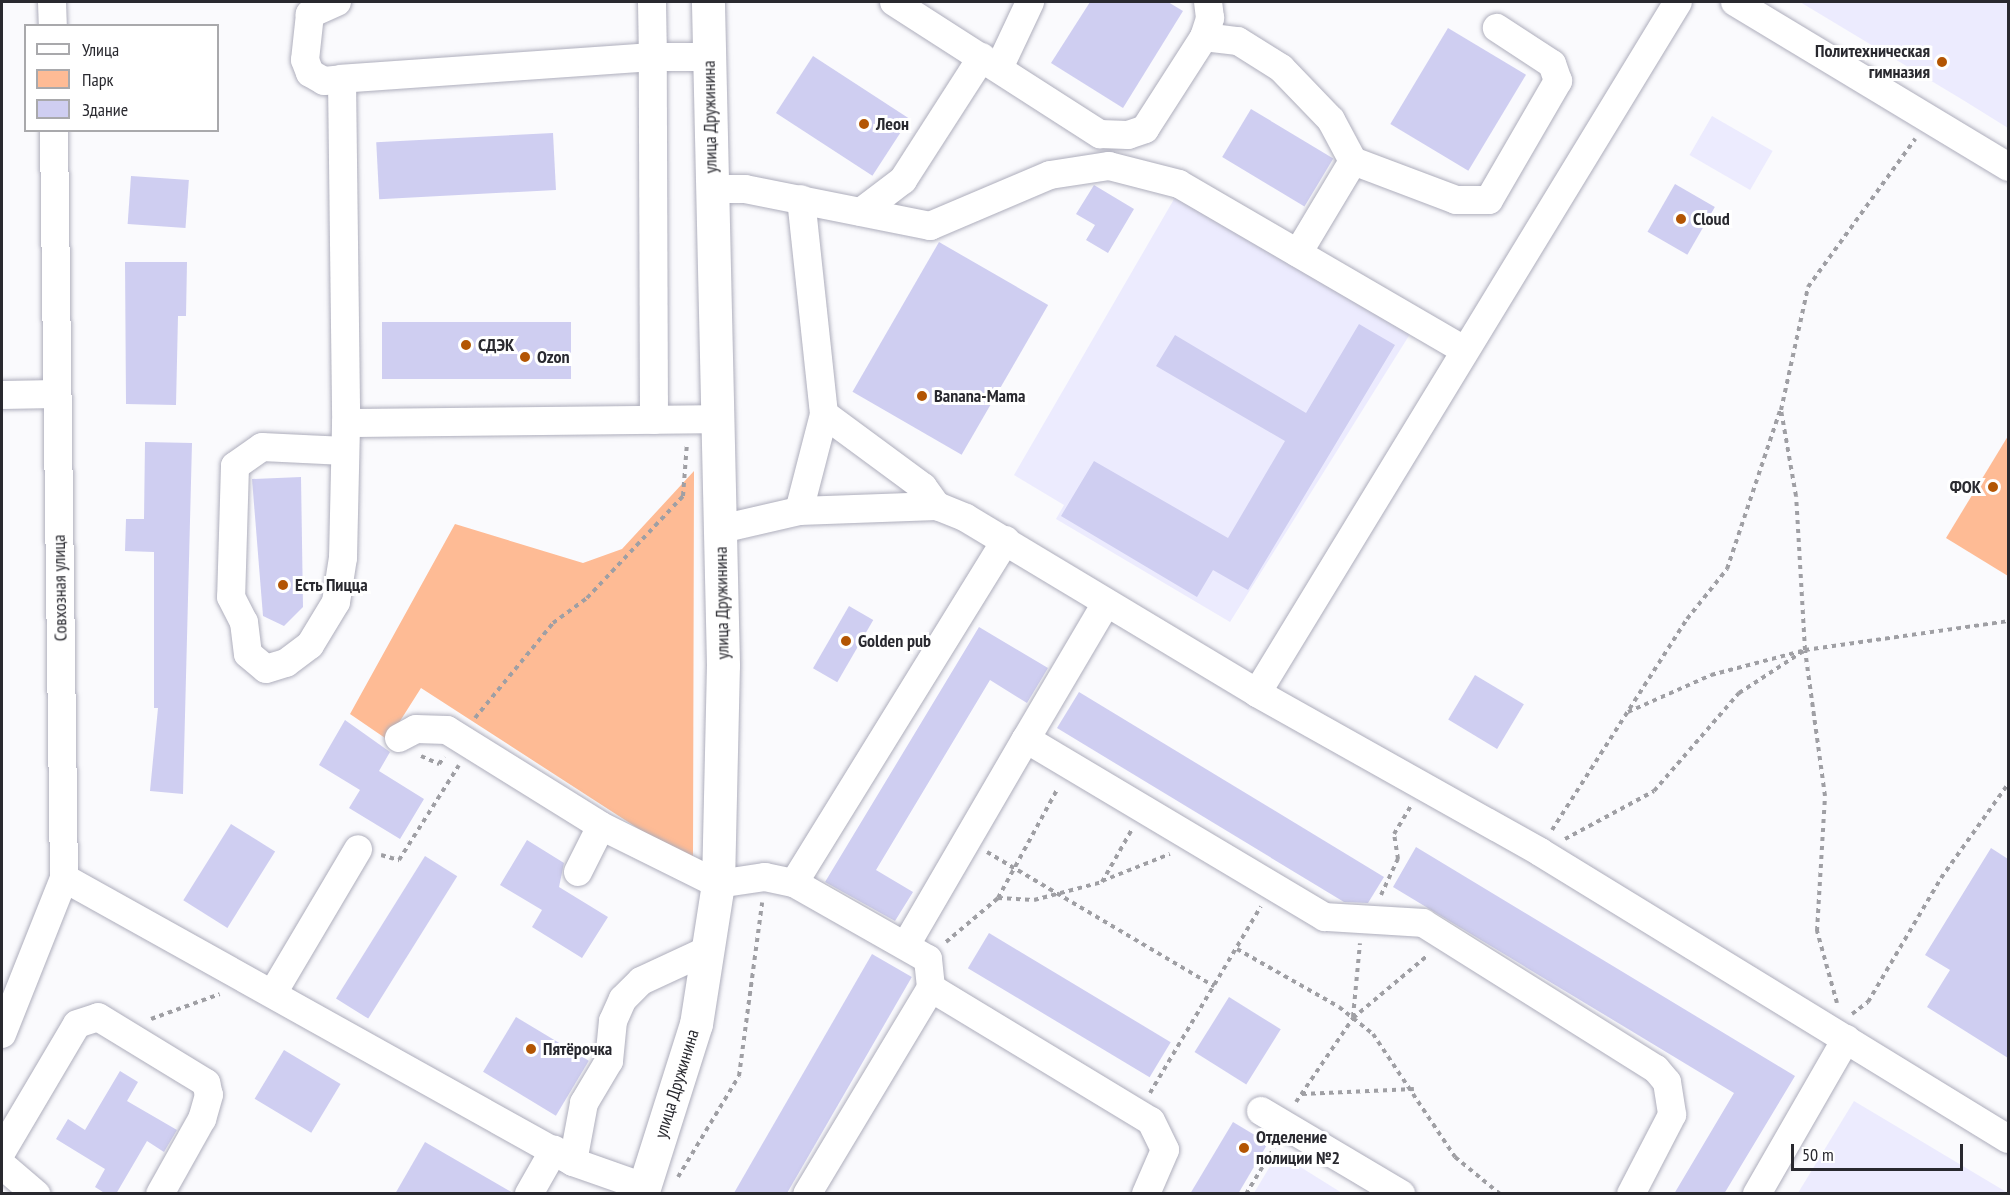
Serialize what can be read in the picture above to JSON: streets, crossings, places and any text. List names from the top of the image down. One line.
{"streets":{"main road":["улица Дружинина"],"street":["Совхозная улица"]},"places":["Политехническая гимназия","Леон","Cloud","СДЭК","Ozon","Banana-Mama","ФОК","Есть Пицца","Golden pub","Пятёрочка","Отделение полиции №2"],"legend":["Улица","Парк","Здание"],"scale_bar":"50 m"}
